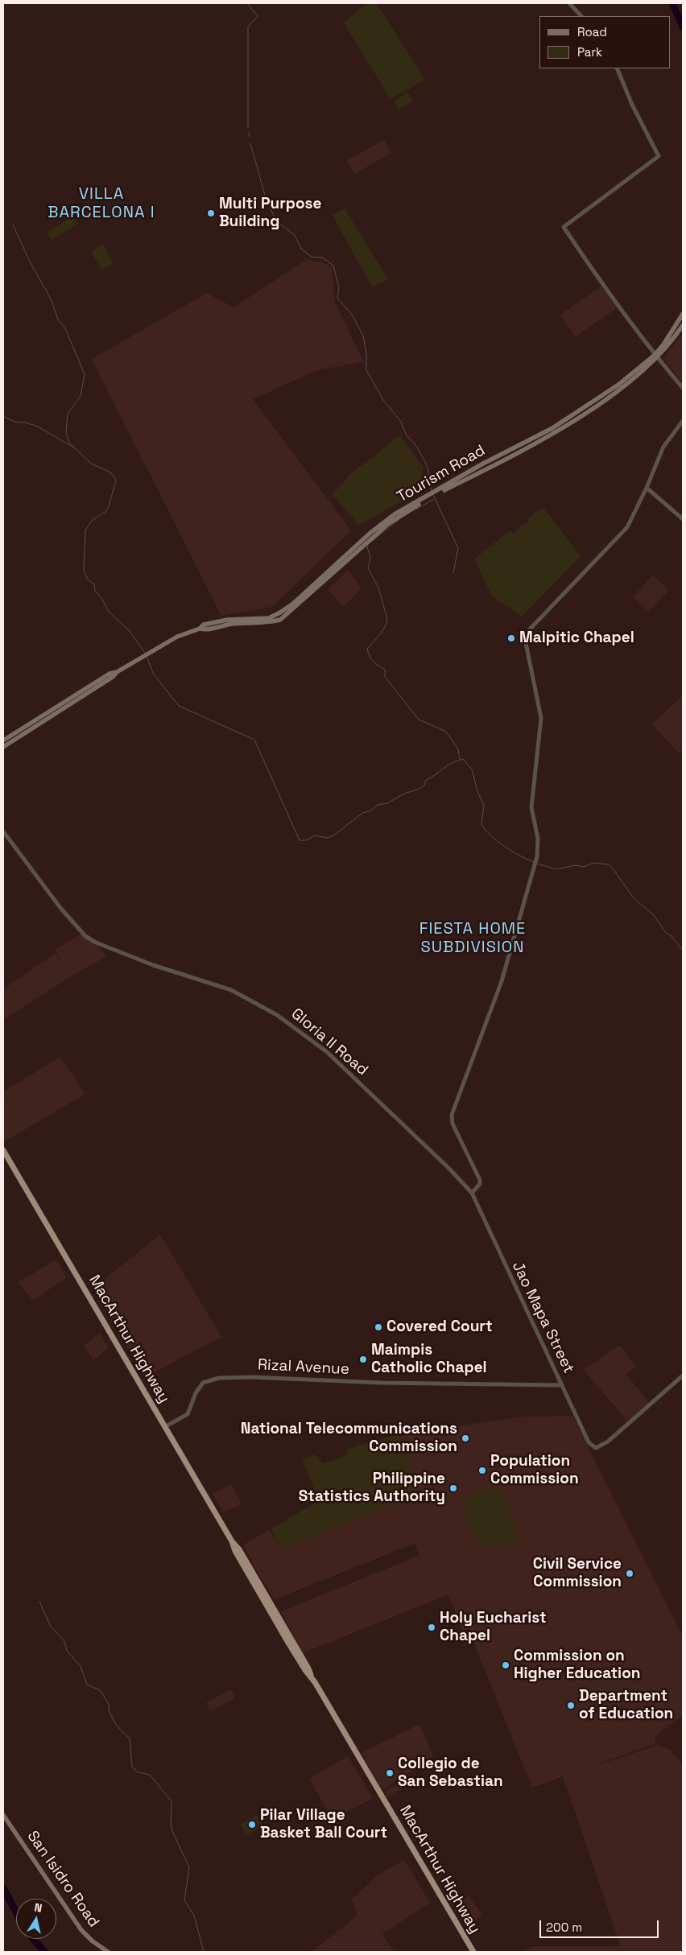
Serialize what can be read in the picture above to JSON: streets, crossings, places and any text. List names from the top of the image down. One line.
{"streets":{"highway":["MacArthur Highway"],"main road":["Tourism Road","San Isidro Road"],"street":["Gloria II Road","Jao Mapa Street","Rizal Avenue"]},"crossings":[["Gloria II Road","Jao Mapa Street"],["Jao Mapa Street","Rizal Avenue"],["MacArthur Highway","Rizal Avenue"]],"districts":["VILLA BARCELONA I","FIESTA HOME SUBDIVISION"],"places":["Multi Purpose Building","Malpitic Chapel","Covered Court","Maimpis Catholic Chapel","National Telecommunications Commission","Population Commission","Philippine Statistics Authority","Civil Service Commission","Holy Eucharist Chapel","Commission on Higher Education","Department of Education","Collegio de San Sebastian","Pilar Village Basket Ball Court"],"legend":["Road","Park"],"scale_bar":"200 m","north":"top"}
